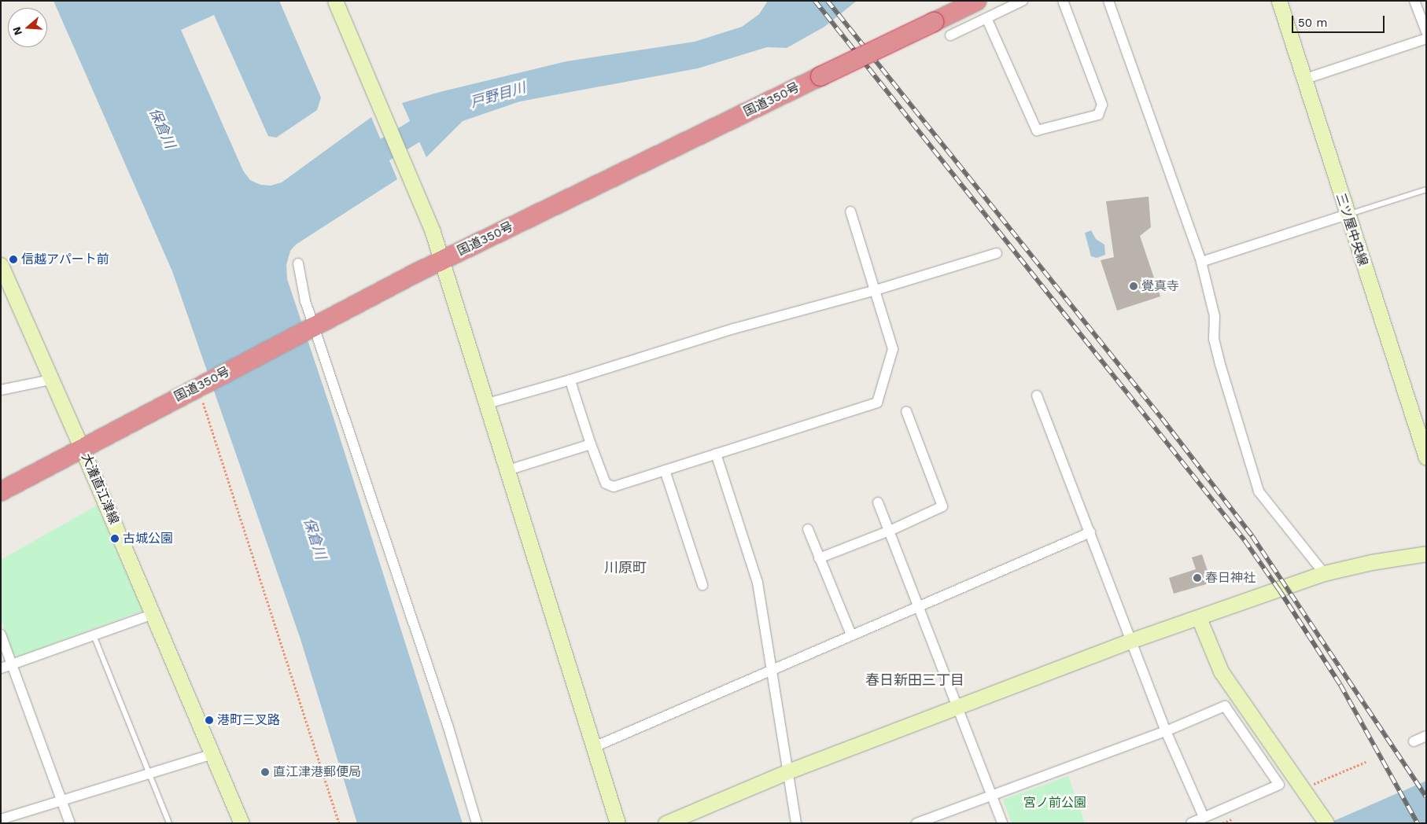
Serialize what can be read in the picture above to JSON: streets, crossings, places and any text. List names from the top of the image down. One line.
{"streets":{"highway":["国道350号"],"main road":["三ツ屋中央線","大瀁直江津線"]},"crossings":[["国道350号","大瀁直江津線"]],"districts":["川原町","春日新田三丁目"],"water":["戸野目川","保倉川"],"parks":["宮ノ前公園"],"places":["信越アパート前","覺真寺","古城公園","春日神社","港町三叉路","直江津港郵便局"],"scale_bar":"50 m","north":"left"}
